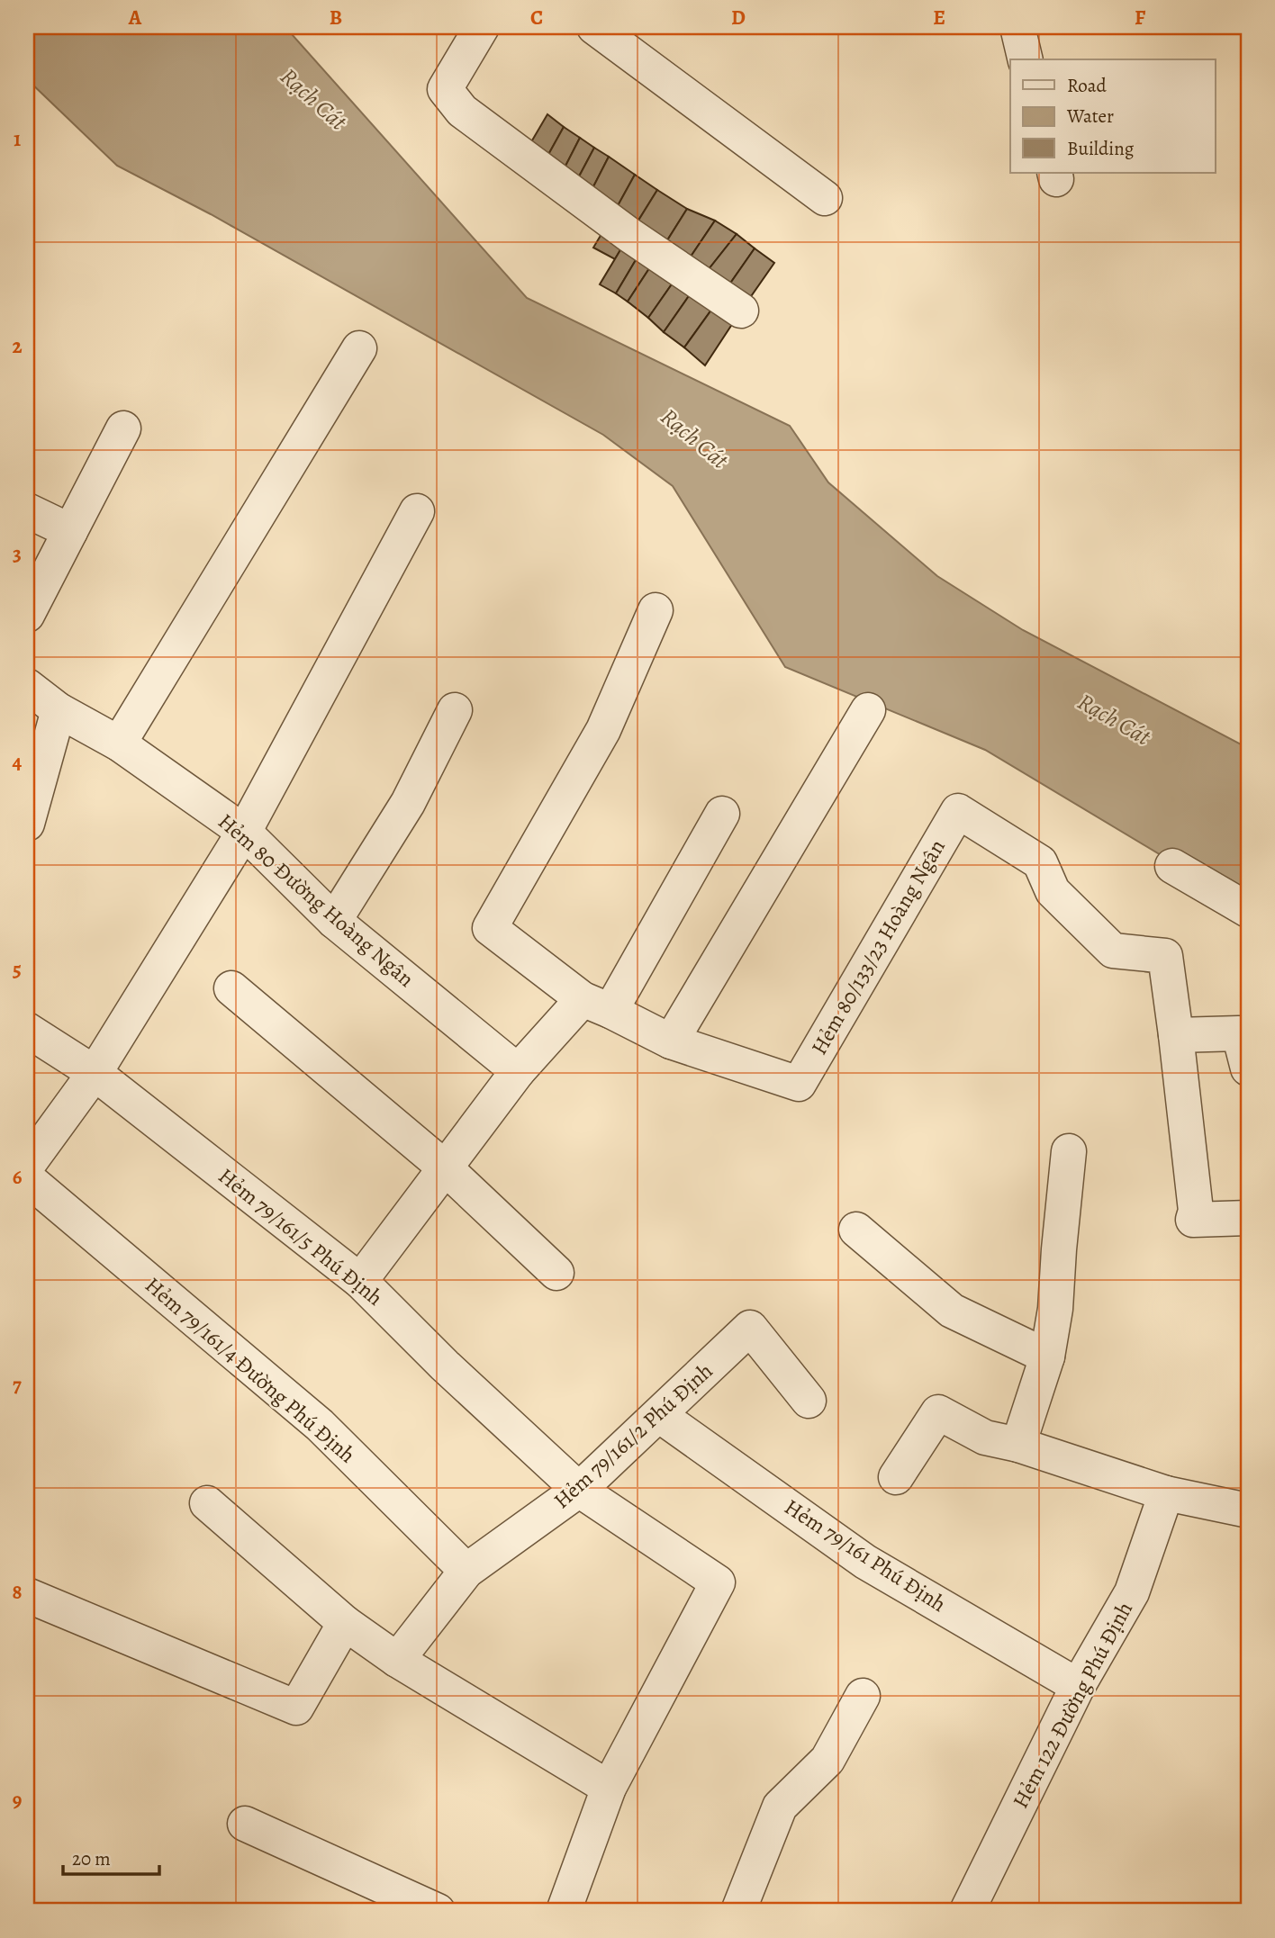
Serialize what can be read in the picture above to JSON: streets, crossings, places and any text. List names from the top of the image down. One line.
{"streets":{"street":["Hẻm 80 Đường Hoàng Ngân","Hẻm 80/133/23 Hoàng Ngân","Hẻm 79/161/5 Phú Định","Hẻm 79/161/4 Đường Phú Định","Hẻm 79/161/2 Phú Định","Hẻm 79/161 Phú Định","Hẻm 122 Đường Phú Định"]},"crossings":[["Hẻm 79/161/5 Phú Định","Hẻm 79/161/2 Phú Định"],["Hẻm 79/161/4 Đường Phú Định","Hẻm 79/161/2 Phú Định"],["Hẻm 79/161/2 Phú Định","Hẻm 79/161 Phú Định"],["Hẻm 79/161 Phú Định","Hẻm 122 Đường Phú Định"]],"water":["Rạch Cát"],"legend":["Road","Water","Building"],"scale_bar":"20 m","grid":{"columns":["A","B","C","D","E","F"],"rows":["1","2","3","4","5","6","7","8","9"]}}
